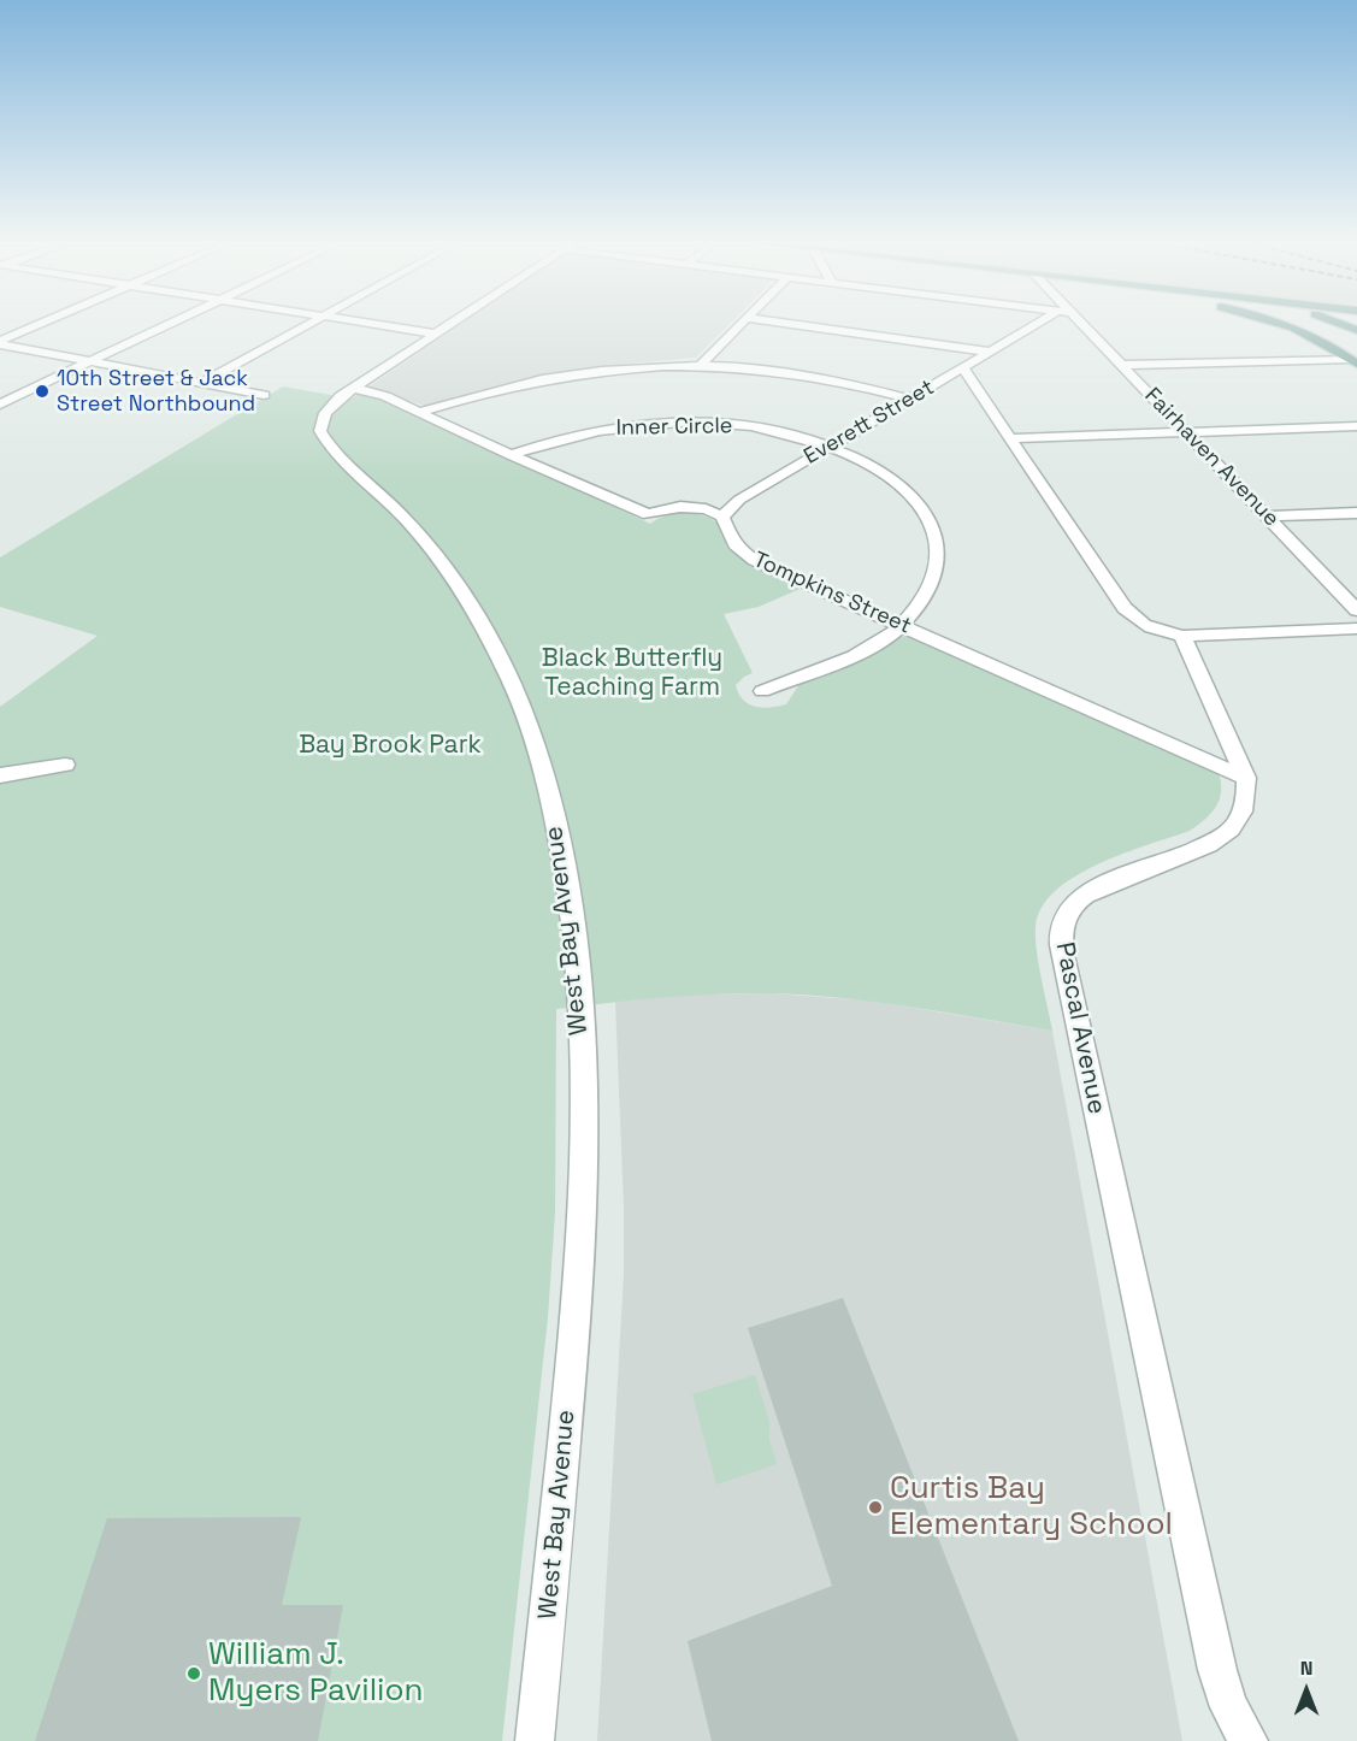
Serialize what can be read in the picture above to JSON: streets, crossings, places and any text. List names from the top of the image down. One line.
{"streets":{"street":["Everett Street","Inner Circle","Fairhaven Avenue","Tompkins Street","West Bay Avenue","Pascal Avenue"]},"crossings":[["Everett Street","Inner Circle"],["Everett Street","Tompkins Street"],["Inner Circle","Tompkins Street"],["Tompkins Street","Pascal Avenue"]],"parks":["Black Butterfly Teaching Farm","Bay Brook Park"],"places":["10th Street & Jack Street Northbound","Curtis Bay Elementary School","William J. Myers Pavilion"],"north":"top"}
